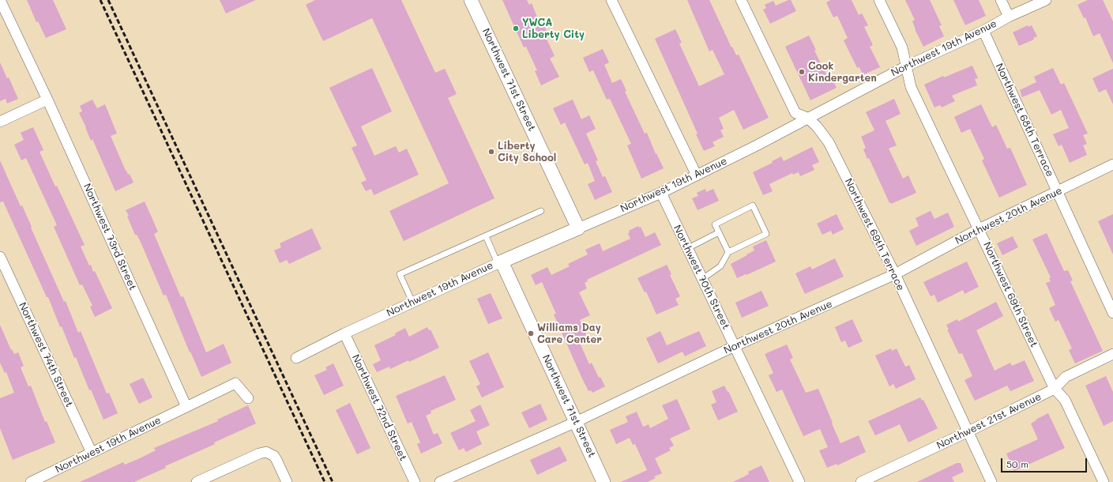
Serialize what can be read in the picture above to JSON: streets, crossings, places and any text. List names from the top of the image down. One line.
{"streets":{"street":["Northwest 19th Avenue","Northwest 71st Street","Northwest 68th Terrace","Northwest 20th Avenue","Northwest 69th Terrace","Northwest 73rd Street","Northwest 70th Street","Northwest 69th Street","Northwest 74th Street","Northwest 72nd Street","Northwest 21st Avenue"]},"crossings":[["Northwest 19th Avenue","Northwest 71st Street"],["Northwest 19th Avenue","Northwest 68th Terrace"],["Northwest 19th Avenue","Northwest 69th Terrace"],["Northwest 19th Avenue","Northwest 73rd Street"],["Northwest 19th Avenue","Northwest 70th Street"],["Northwest 19th Avenue","Northwest 69th Street"],["Northwest 19th Avenue","Northwest 74th Street"],["Northwest 19th Avenue","Northwest 72nd Street"],["Northwest 71st Street","Northwest 20th Avenue"],["Northwest 68th Terrace","Northwest 20th Avenue"],["Northwest 20th Avenue","Northwest 69th Terrace"],["Northwest 20th Avenue","Northwest 70th Street"],["Northwest 20th Avenue","Northwest 69th Street"],["Northwest 69th Terrace","Northwest 21st Avenue"],["Northwest 69th Street","Northwest 21st Avenue"]],"places":["YWCA Liberty City","Cook Kindergarten","Liberty City School","Williams Day Care Center"],"scale_bar":"50 m"}
